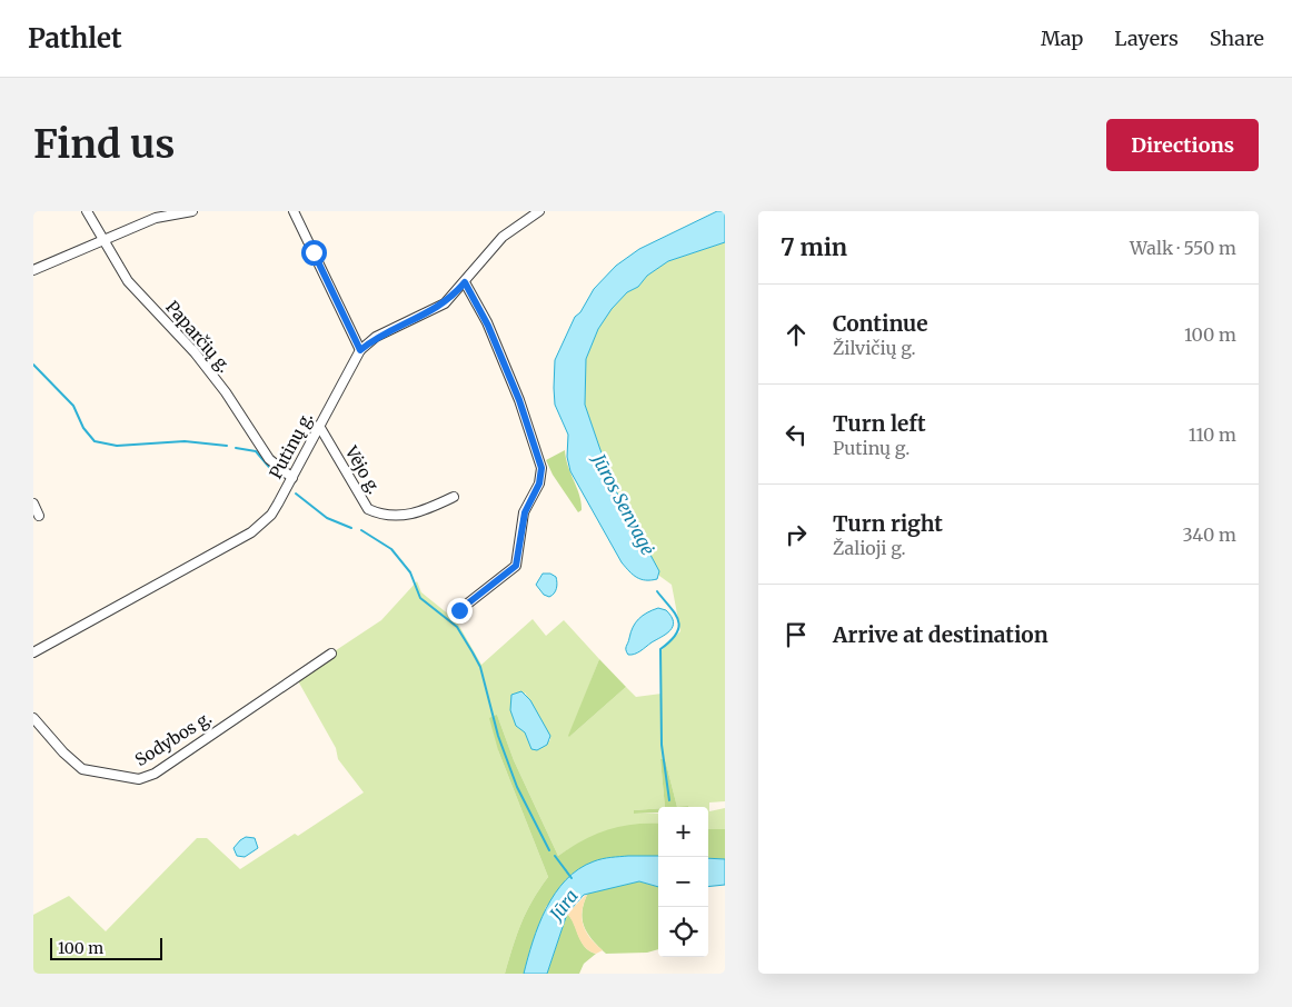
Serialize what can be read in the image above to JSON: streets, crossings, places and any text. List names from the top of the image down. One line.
{"streets":{"street":["Paparčių g.","Putinų g.","Vėjo g.","Sodybos g."]},"crossings":[["Paparčių g.","Putinų g."],["Putinų g.","Vėjo g."]],"water":["Jūros Senvagė","Jūra"],"scale_bar":"100 m","page":{"header":"Pathlet","nav":["Map","Layers","Share"],"buttons":"Directions","title":"Find us","heading":["7 min","Walk · 550 m"],"list":[["Continue","Žilvičių g.","100 m"],["Turn left","Putinų g.","110 m"],["Turn right","Žalioji g.","340 m"],"Arrive at destination"],"map_buttons":["+","−"],"scale":"100 m"}}
